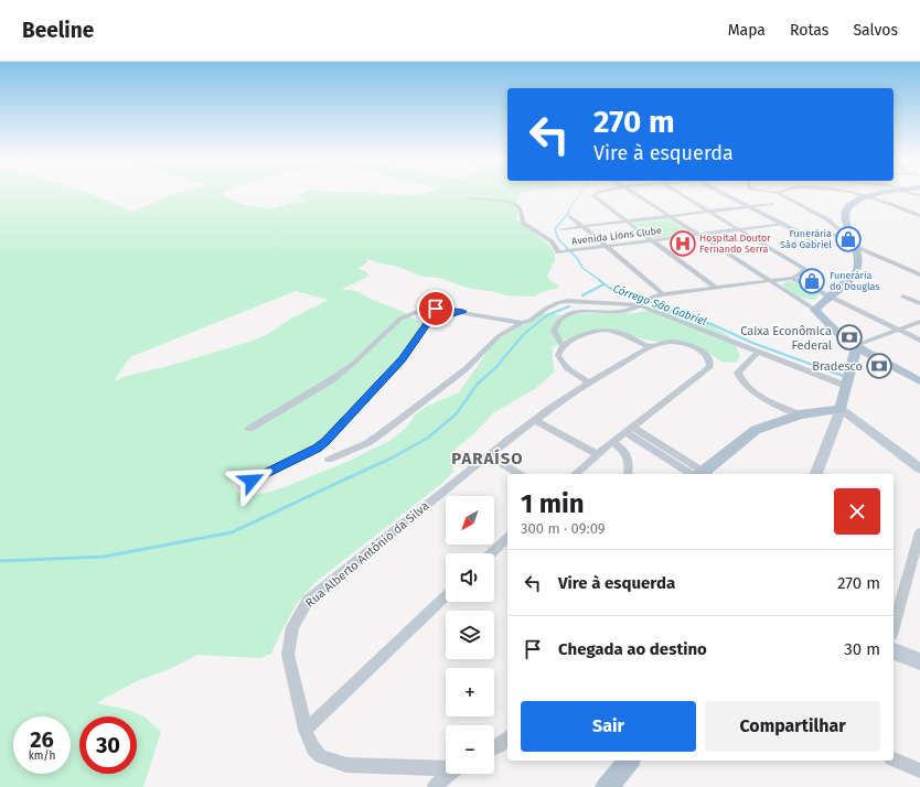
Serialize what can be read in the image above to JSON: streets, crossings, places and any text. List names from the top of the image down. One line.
{"streets":{"street":["Avenida Lions Clube","Rua Alberto Antônio da Silva"]},"districts":["PARAÍSO"],"water":["Córrego São Gabriel"],"places":{"shop":["Funerária São Gabriel","Funerária do Douglas"],"hospital":["Hospital Doutor Fernando Serra"],"bank":["Caixa Econômica Federal","Bradesco"]},"north":"bottom left","page":{"header":"Beeline","nav":["Mapa","Rotas","Salvos"],"turn":["270 m","Vire à esquerda"],"heading":["1 min","300 m · 09:09"],"map_buttons":["+","−"],"list":[{"name":"Vire à esquerda","value":"270 m"},{"name":"Chegada ao destino","value":"30 m"}],"buttons":["Sair","Compartilhar"],"speed":"26 km/h","limit":"30"}}
